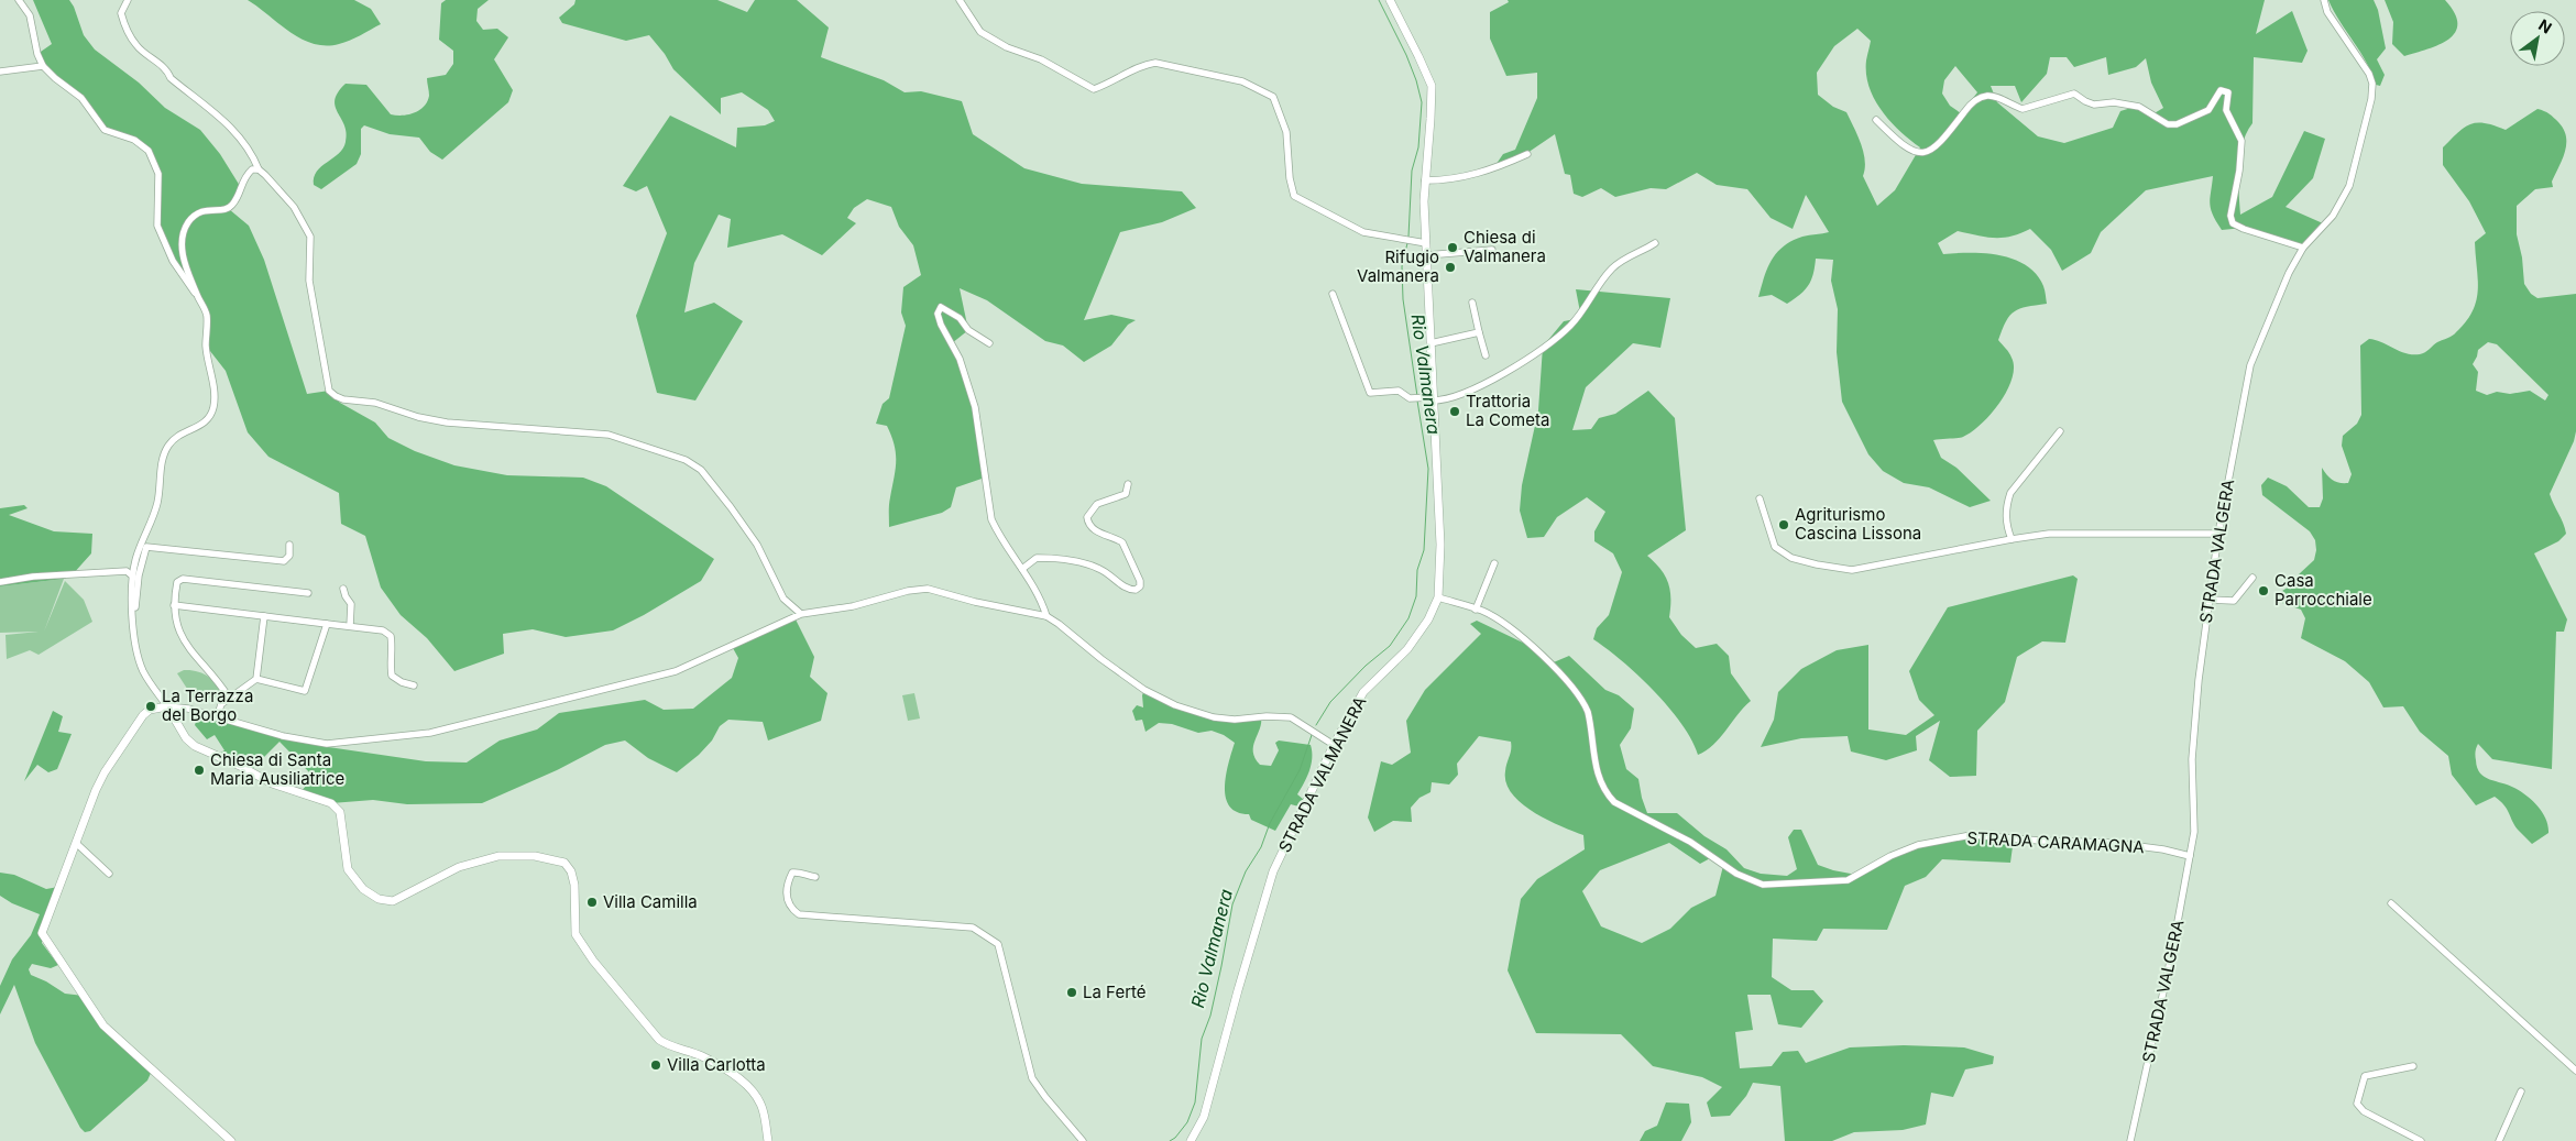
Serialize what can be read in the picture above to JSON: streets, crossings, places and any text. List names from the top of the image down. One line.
{"streets":{"street":["STRADA VALGERA","STRADA VALMANERA","STRADA CARAMAGNA"]},"crossings":[["STRADA VALGERA","STRADA CARAMAGNA"],["STRADA VALMANERA","STRADA CARAMAGNA"]],"water":["Rio Valmanera"],"places":["Chiesa di Valmanera","Rifugio Valmanera","Trattoria La Cometa","Agriturismo Cascina Lissona","Casa Parrocchiale","La Terrazza del Borgo","Chiesa di Santa Maria Ausiliatrice","Villa Camilla","La Ferté","Villa Carlotta"],"north":"top right"}
